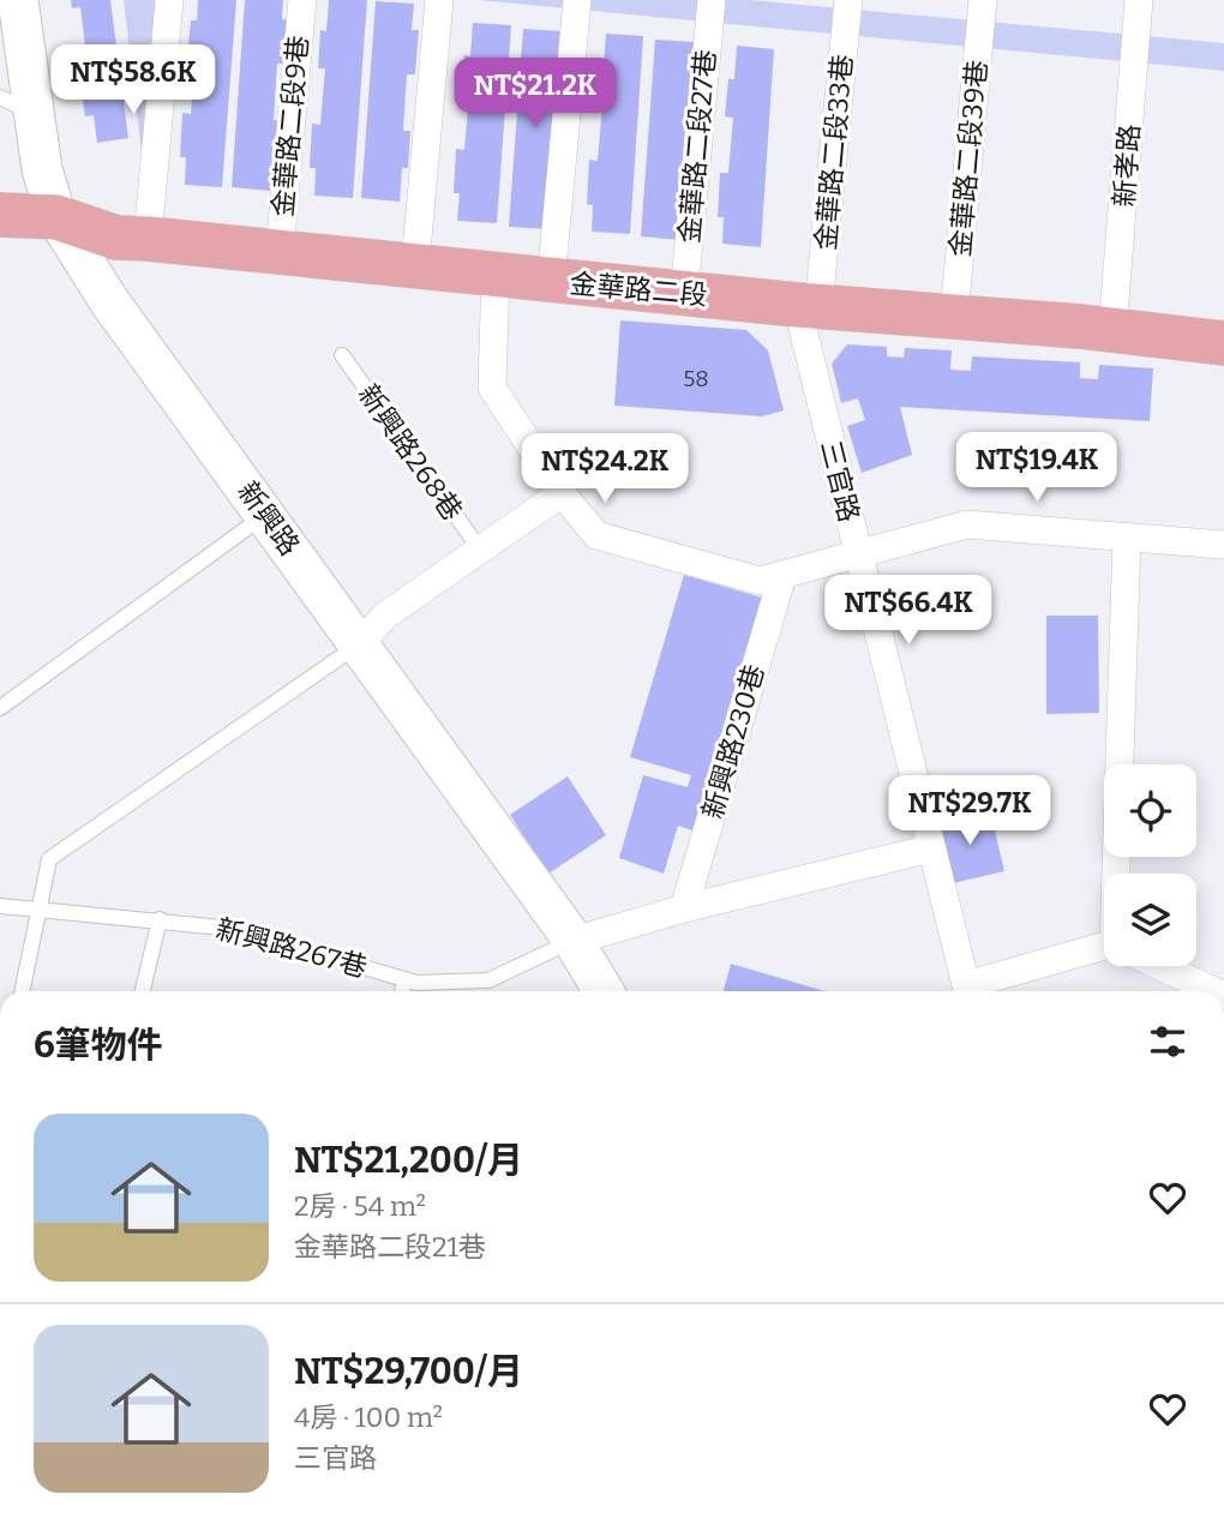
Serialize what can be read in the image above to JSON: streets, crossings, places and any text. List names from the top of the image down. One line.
{"streets":{"main road":["金華路二段"],"street":["金華路二段9巷","金華路二段27巷","金華路二段33巷","金華路二段39巷","新孝路","新興路268巷","三官路","新興路","新興路230巷"],"lane":["新興路267巷"]},"crossings":[["金華路二段9巷","金華路二段"],["金華路二段27巷","金華路二段"],["金華路二段33巷","金華路二段"],["金華路二段33巷","三官路"],["金華路二段39巷","金華路二段"],["新孝路","金華路二段"],["金華路二段","三官路"],["金華路二段","新興路"],["新興路268巷","新興路"],["新興路","新興路267巷"]],"house_numbers":["58"],"page":{"price":["NT$58.6K","NT$21.2K","NT$19.4K","NT$24.2K","NT$66.4K","NT$29.7K"],"heading":"6筆物件","list":[{"name":"NT$21,200/月","note":"2房 · 54 m² · 金華路二段21巷"},{"name":"NT$29,700/月","note":"4房 · 100 m² · 三官路"}]}}
